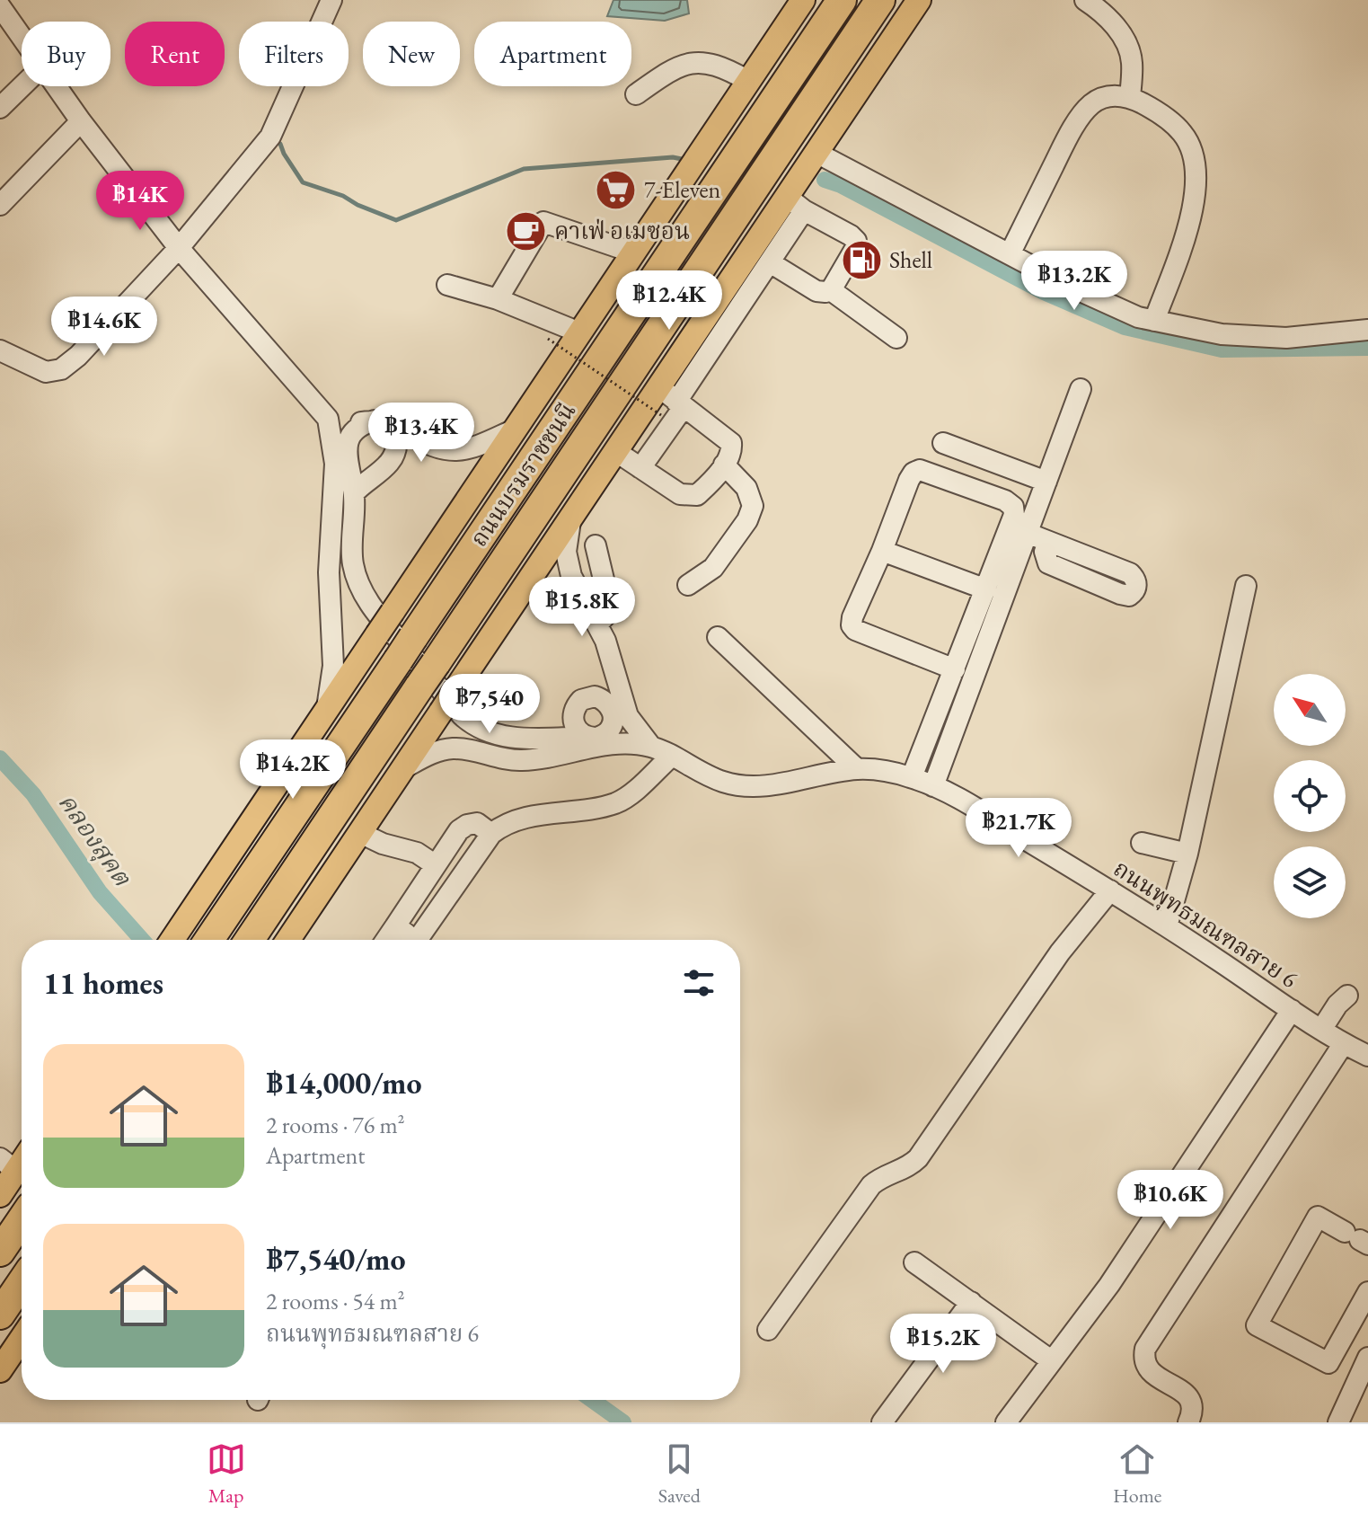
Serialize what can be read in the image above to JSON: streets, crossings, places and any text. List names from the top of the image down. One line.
{"streets":{"highway":["ถนนบรมราชชนนี"],"street":["ถนนพุทธมณฑลสาย 6"]},"water":["คลองสุคต"],"places":{"supermarket":["7-Eleven"],"cafe":["คาเฟ่ อเมซอน"],"fuel station":["Shell"]},"north":"top left","page":{"chip":["Buy","Rent","Filters","New","Apartment"],"price":["฿14K","฿13.2K","฿12.4K","฿14.6K","฿13.4K","฿15.8K","฿7,540","฿14.2K","฿21.7K","฿10.6K","฿15.2K"],"heading":"11 homes","list":[{"name":"฿14,000/mo","note":"2 rooms · 76 m² · Apartment"},{"name":"฿7,540/mo","note":"2 rooms · 54 m² · ถนนพุทธมณฑลสาย 6"}],"tabs":["Map","Saved","Home"]}}
